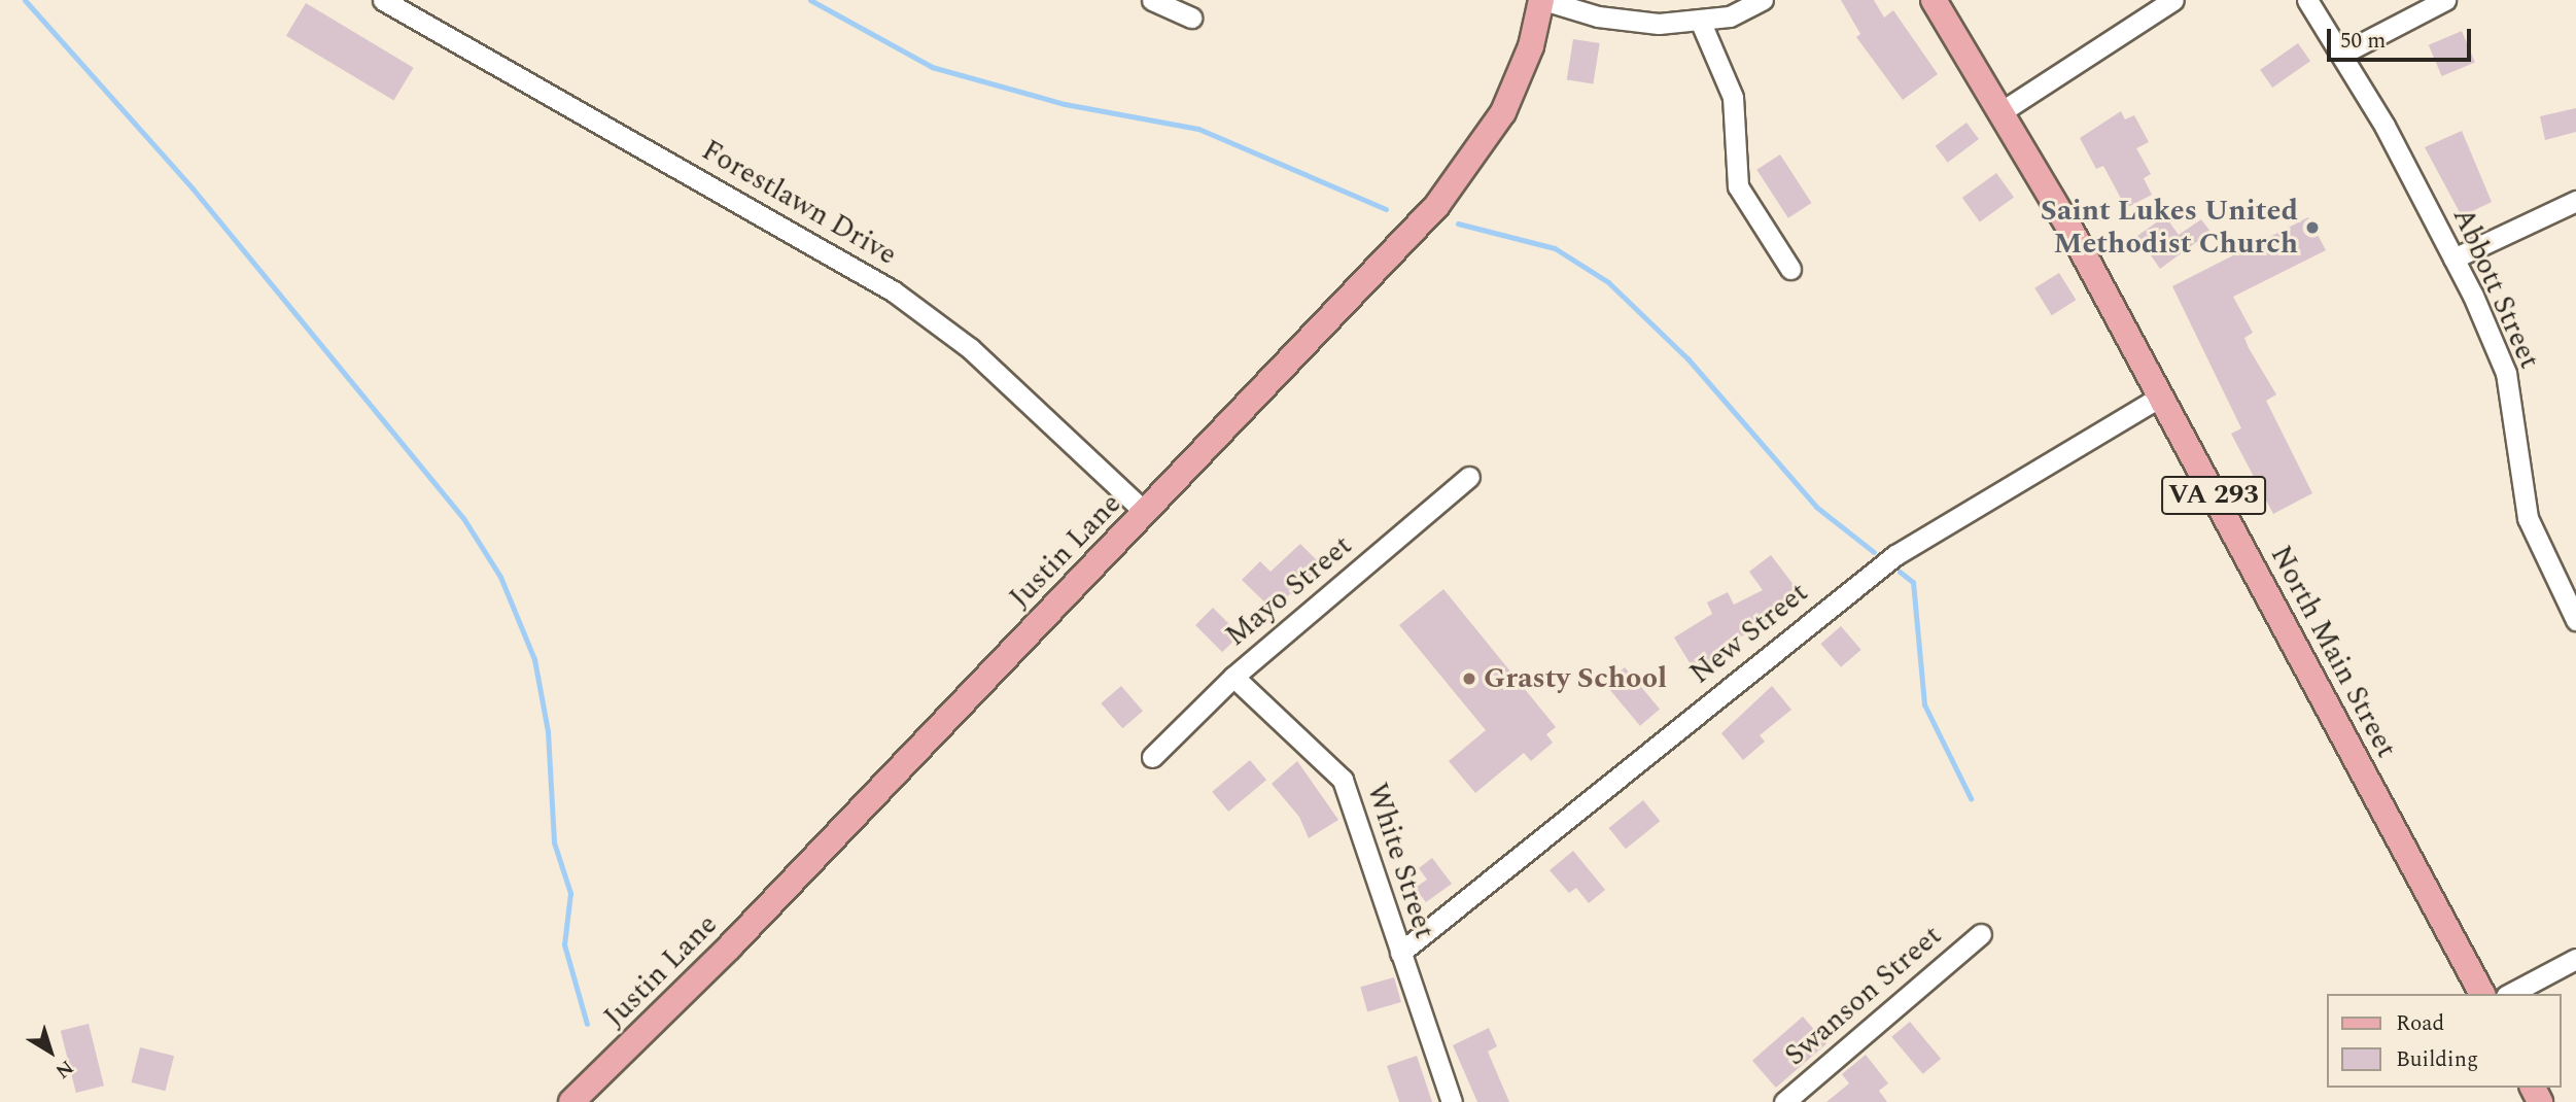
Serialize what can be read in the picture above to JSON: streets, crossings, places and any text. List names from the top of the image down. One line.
{"streets":{"main road":["VA 293","Justin Lane","North Main Street"],"street":["Forestlawn Drive","Abbott Street","Mayo Street","New Street","White Street","Swanson Street"]},"crossings":[["Forestlawn Drive","Justin Lane"],["Mayo Street","White Street"],["New Street","North Main Street"],["New Street","White Street"]],"places":["Saint Lukes United Methodist Church","Grasty School"],"legend":["Road","Building"],"scale_bar":"50 m","north":"bottom right"}
